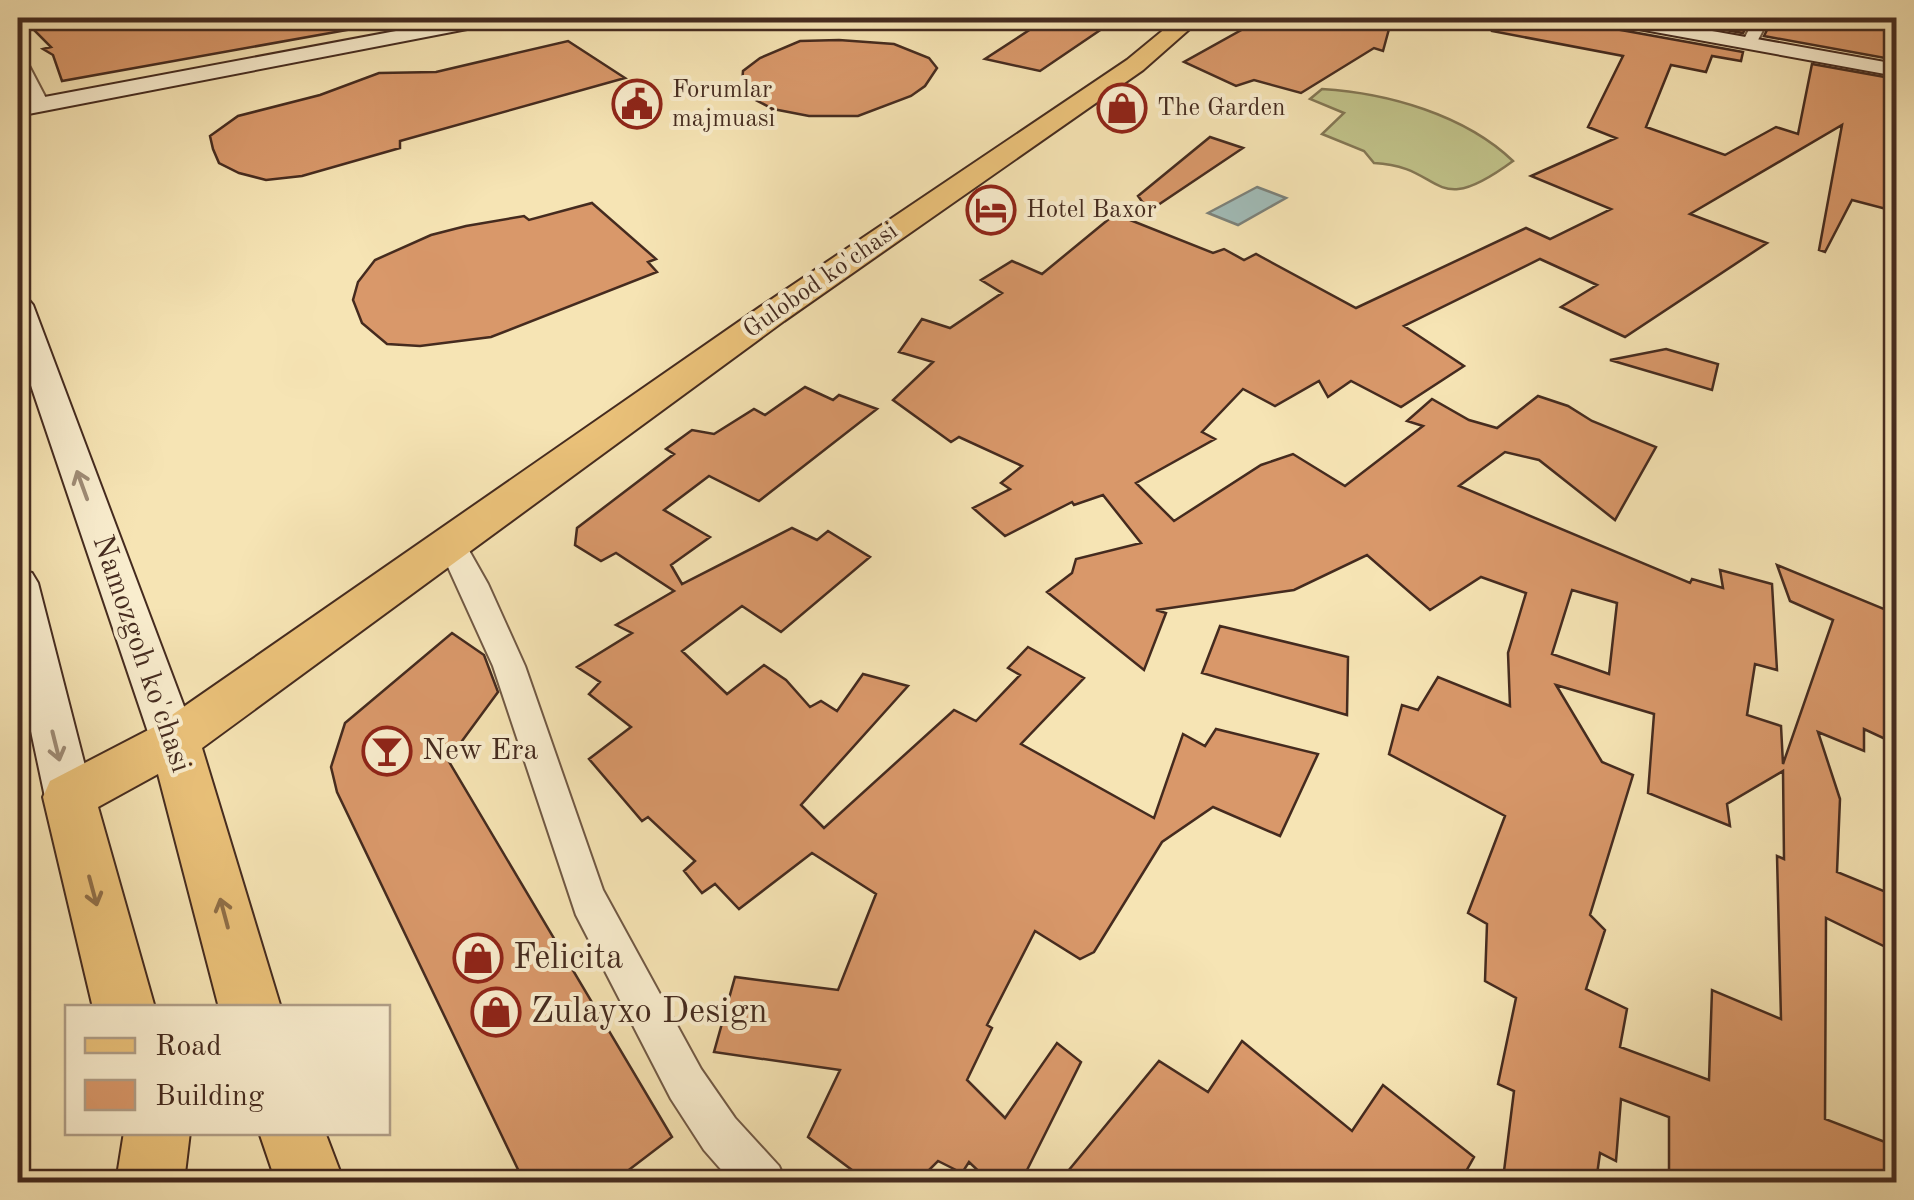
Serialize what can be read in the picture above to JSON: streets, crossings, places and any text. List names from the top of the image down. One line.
{"streets":{"main road":["Gulobod ko'chasi","Namozgoh ko'chasi"]},"crossings":[["Gulobod ko'chasi","Namozgoh ko'chasi"]],"places":{"public building":["Forumlar majmuasi"],"shop":["The Garden","Felicita","Zulayxo Design"],"hotel":["Hotel Baxor"],"bar":["New Era"]},"legend":["Road","Building"]}
